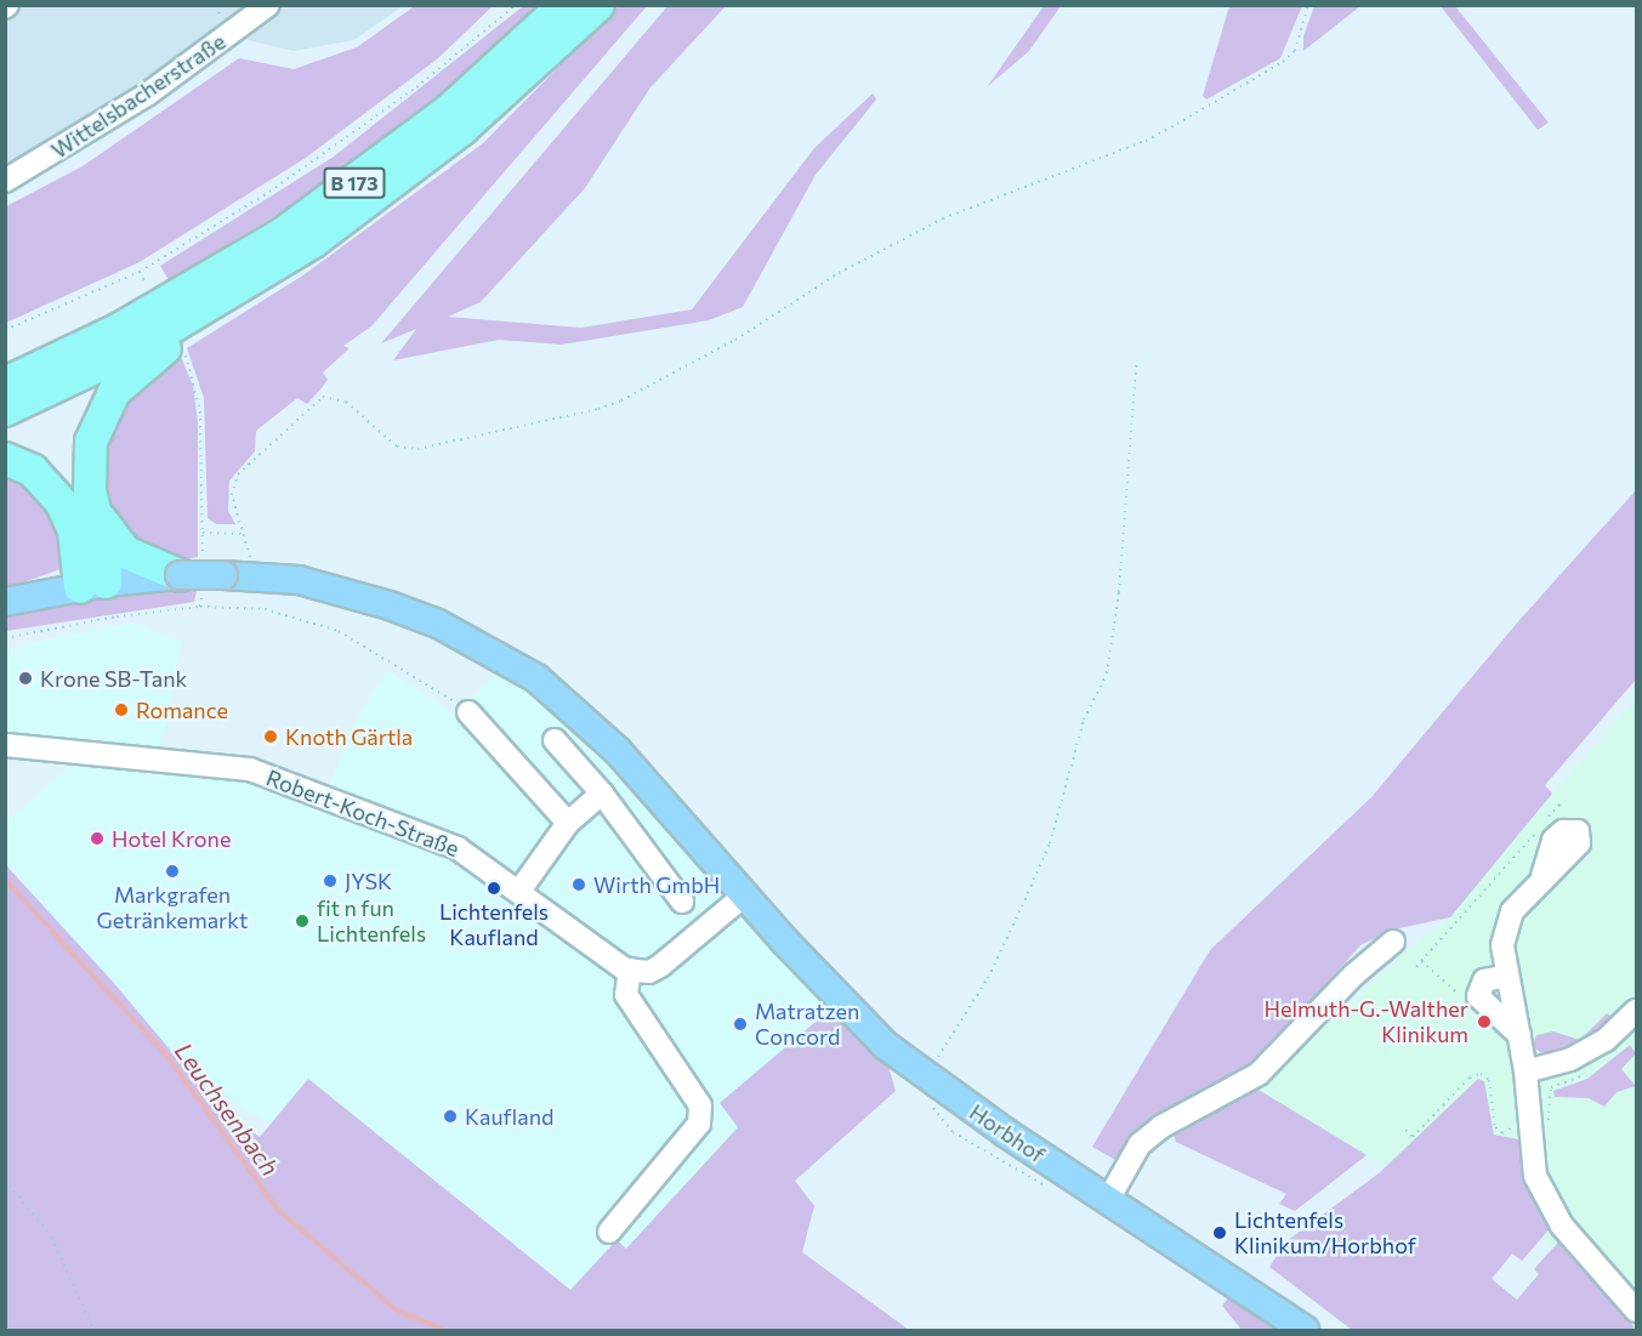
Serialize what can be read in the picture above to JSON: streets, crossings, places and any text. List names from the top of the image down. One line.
{"streets":{"highway":["B 173"],"main road":["Horbhof"],"street":["Wittelsbacherstraße","Robert-Koch-Straße"]},"water":["Leuchsenbach"],"places":["Krone SB-Tank","Romance","Knoth Gärtla","Hotel Krone","Markgrafen Getränkemarkt","JYSK","Wirth GmbH","Lichtenfels Kaufland","fit n fun Lichtenfels","Helmuth-G.-Walther Klinikum","Matratzen Concord","Kaufland","Lichtenfels Klinikum/Horbhof"]}
